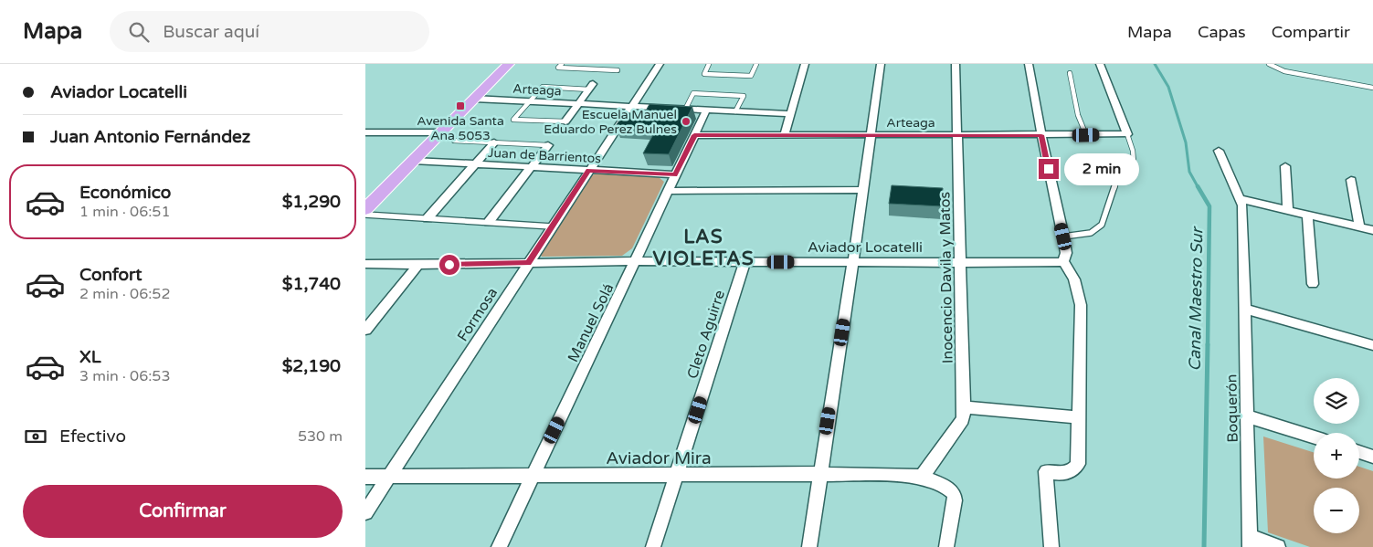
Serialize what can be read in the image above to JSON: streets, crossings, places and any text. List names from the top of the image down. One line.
{"streets":{"street":["Arteaga","Juan de Barrientos","Aviador Locatelli","Inocencio Davila y Matos","Formosa","Manuel Solá","Cleto Aguirre","Boquerón","Aviador Mira"]},"crossings":[["Arteaga","Inocencio Davila y Matos"],["Arteaga","Formosa"],["Arteaga","Manuel Solá"],["Juan de Barrientos","Formosa"],["Juan de Barrientos","Manuel Solá"],["Aviador Locatelli","Inocencio Davila y Matos"],["Aviador Locatelli","Formosa"],["Aviador Locatelli","Manuel Solá"],["Aviador Locatelli","Cleto Aguirre"],["Inocencio Davila y Matos","Aviador Mira"],["Formosa","Aviador Mira"],["Manuel Solá","Aviador Mira"],["Cleto Aguirre","Aviador Mira"]],"districts":["LAS VIOLETAS"],"water":["Canal Maestro Sur"],"places":{"transit":["Avenida Santa Ana 5053"],"other":["Escuela Manuel Eduardo Perez Bulnes"]},"page":{"header":"Mapa","search":"Buscar aquí","nav":["Mapa","Capas","Compartir"],"banner":["Aviador Locatelli","Juan Antonio Fernández"],"bubble":"2 min","list":[{"name":"Económico","note":"1 min · 06:51","value":"$1,290"},{"name":"Confort","note":"2 min · 06:52","value":"$1,740"},{"name":"XL","note":"3 min · 06:53","value":"$2,190"}],"map_buttons":["+","−"],"pay":["Efectivo","530 m"],"buttons":"Confirmar"}}
